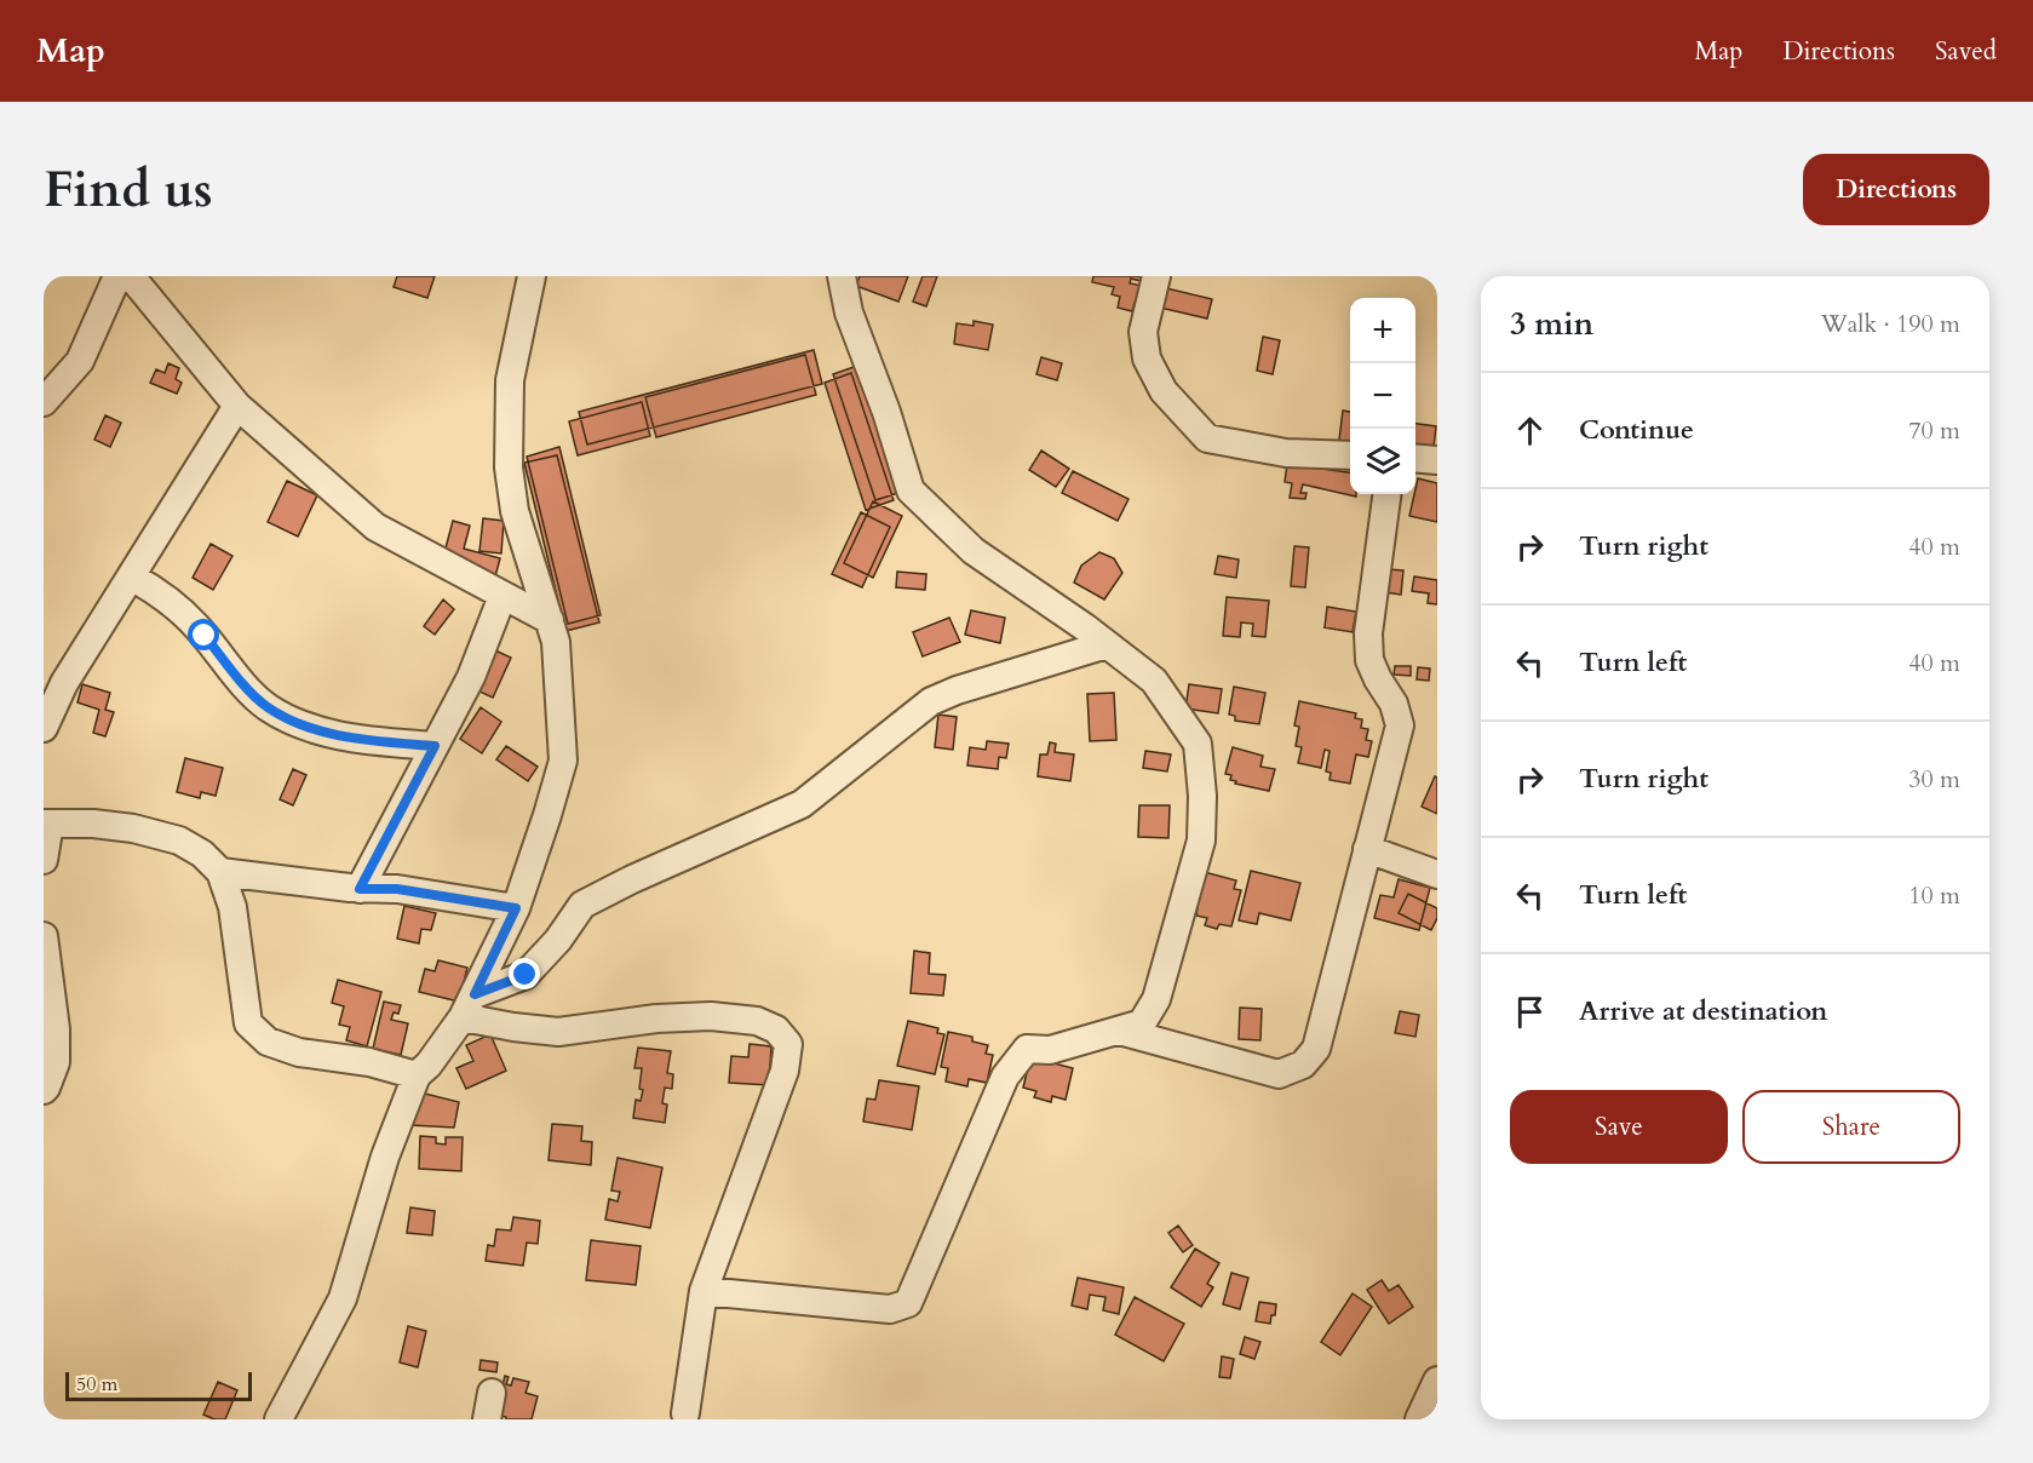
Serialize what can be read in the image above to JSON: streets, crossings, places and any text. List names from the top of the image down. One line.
{"scale_bar":"50 m","page":{"header":"Map","nav":["Map","Directions","Saved"],"buttons":["Directions",["Save","Share"]],"title":"Find us","heading":["3 min","Walk · 190 m"],"map_buttons":["+","−"],"list":[["Continue","70 m"],["Turn right","40 m"],["Turn left","40 m"],["Turn right","30 m"],["Turn left","10 m"],"Arrive at destination"],"scale":"50 m"}}
